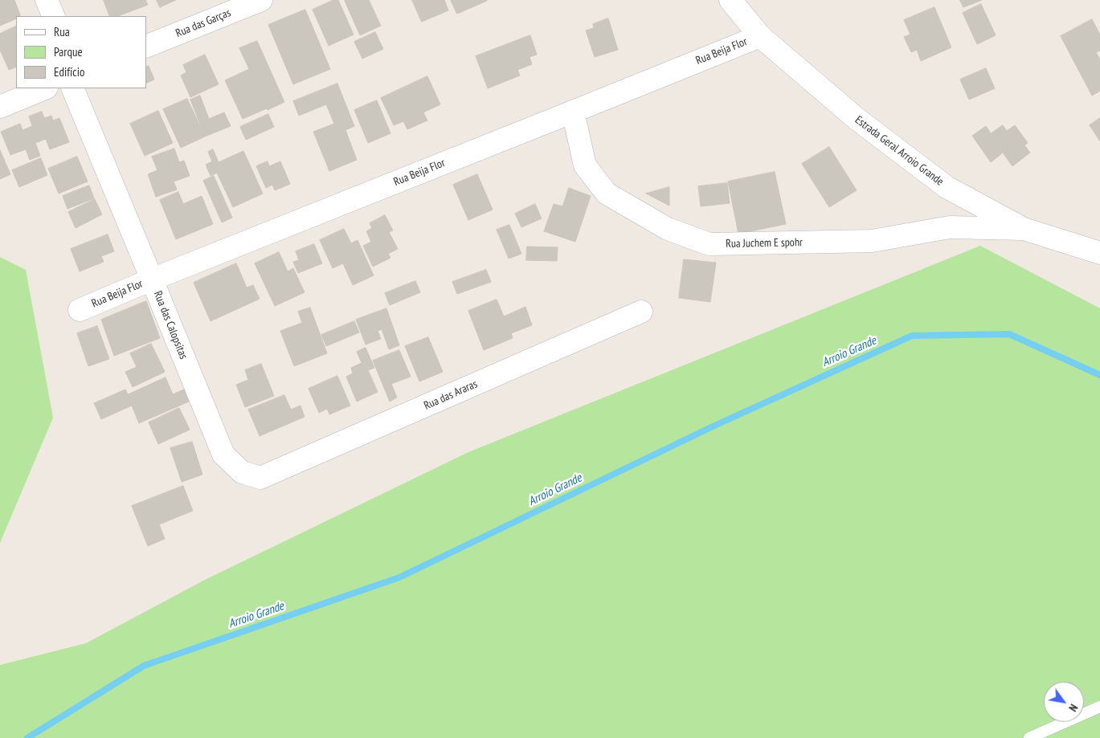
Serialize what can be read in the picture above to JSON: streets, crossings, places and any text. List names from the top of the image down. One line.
{"streets":{"street":["Rua das Garças","Rua Beija Flor","Estrada Geral Arroio Grande","Rua Juchem E spohr","Rua das Calopsitas","Rua das Araras"]},"crossings":[["Rua Beija Flor","Estrada Geral Arroio Grande"],["Rua Beija Flor","Rua Juchem E spohr"],["Rua Beija Flor","Rua das Calopsitas"],["Estrada Geral Arroio Grande","Rua Juchem E spohr"],["Rua das Calopsitas","Rua das Araras"]],"water":["Arroio Grande"],"legend":["Rua","Parque","Edifício"],"north":"bottom right"}
